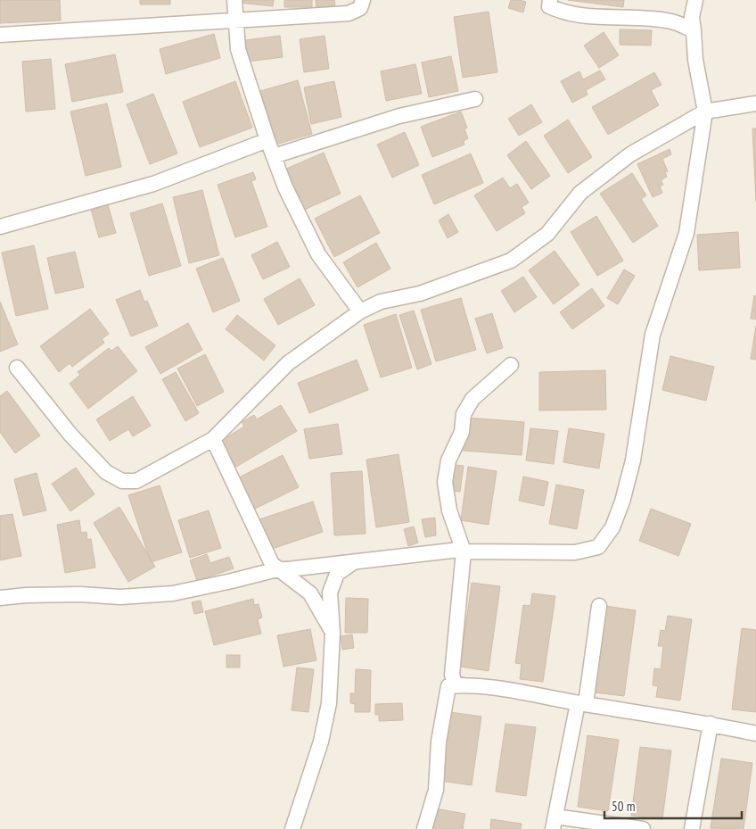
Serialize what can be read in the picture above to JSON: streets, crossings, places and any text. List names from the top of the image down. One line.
{"scale_bar":"50 m"}
